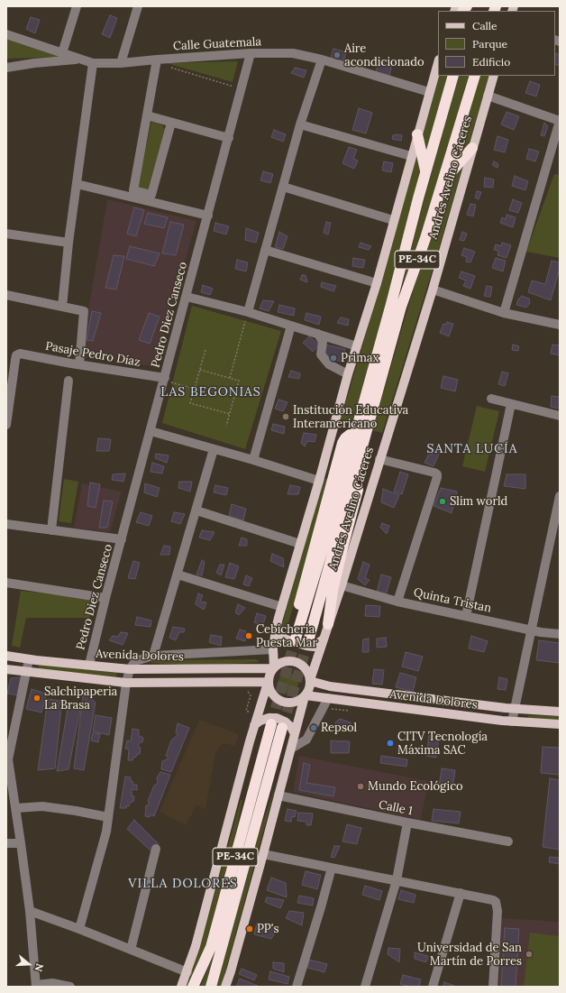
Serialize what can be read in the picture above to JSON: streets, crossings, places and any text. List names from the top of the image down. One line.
{"streets":{"highway":["Andrés Avelino Cáceres","PE-34C"],"main road":["Avenida Dolores"],"street":["Calle Guatemala","Pedro Diez Canseco","Pasaje Pedro Díaz","Quinta Tristan","Calle 1"]},"crossings":[["Calle Guatemala","Pedro Diez Canseco"],["Andrés Avelino Cáceres","Quinta Tristan"],["Andrés Avelino Cáceres","Avenida Dolores"],["Pedro Diez Canseco","Pasaje Pedro Díaz"],["Pedro Diez Canseco","Avenida Dolores"]],"districts":["LAS BEGONIAS","SANTA LUCÍA","VILLA DOLORES"],"places":["Aire acondicionado","Primax","Institución Educativa Interamericano","Slim world","Cebicheria Puesta Mar","Salchipaperia La Brasa","Repsol","CITV Tecnología Máxima SAC","Mundo Ecológico","PP's","Universidad de San Martín de Porres"],"legend":["Calle","Parque","Edificio"],"north":"right"}
